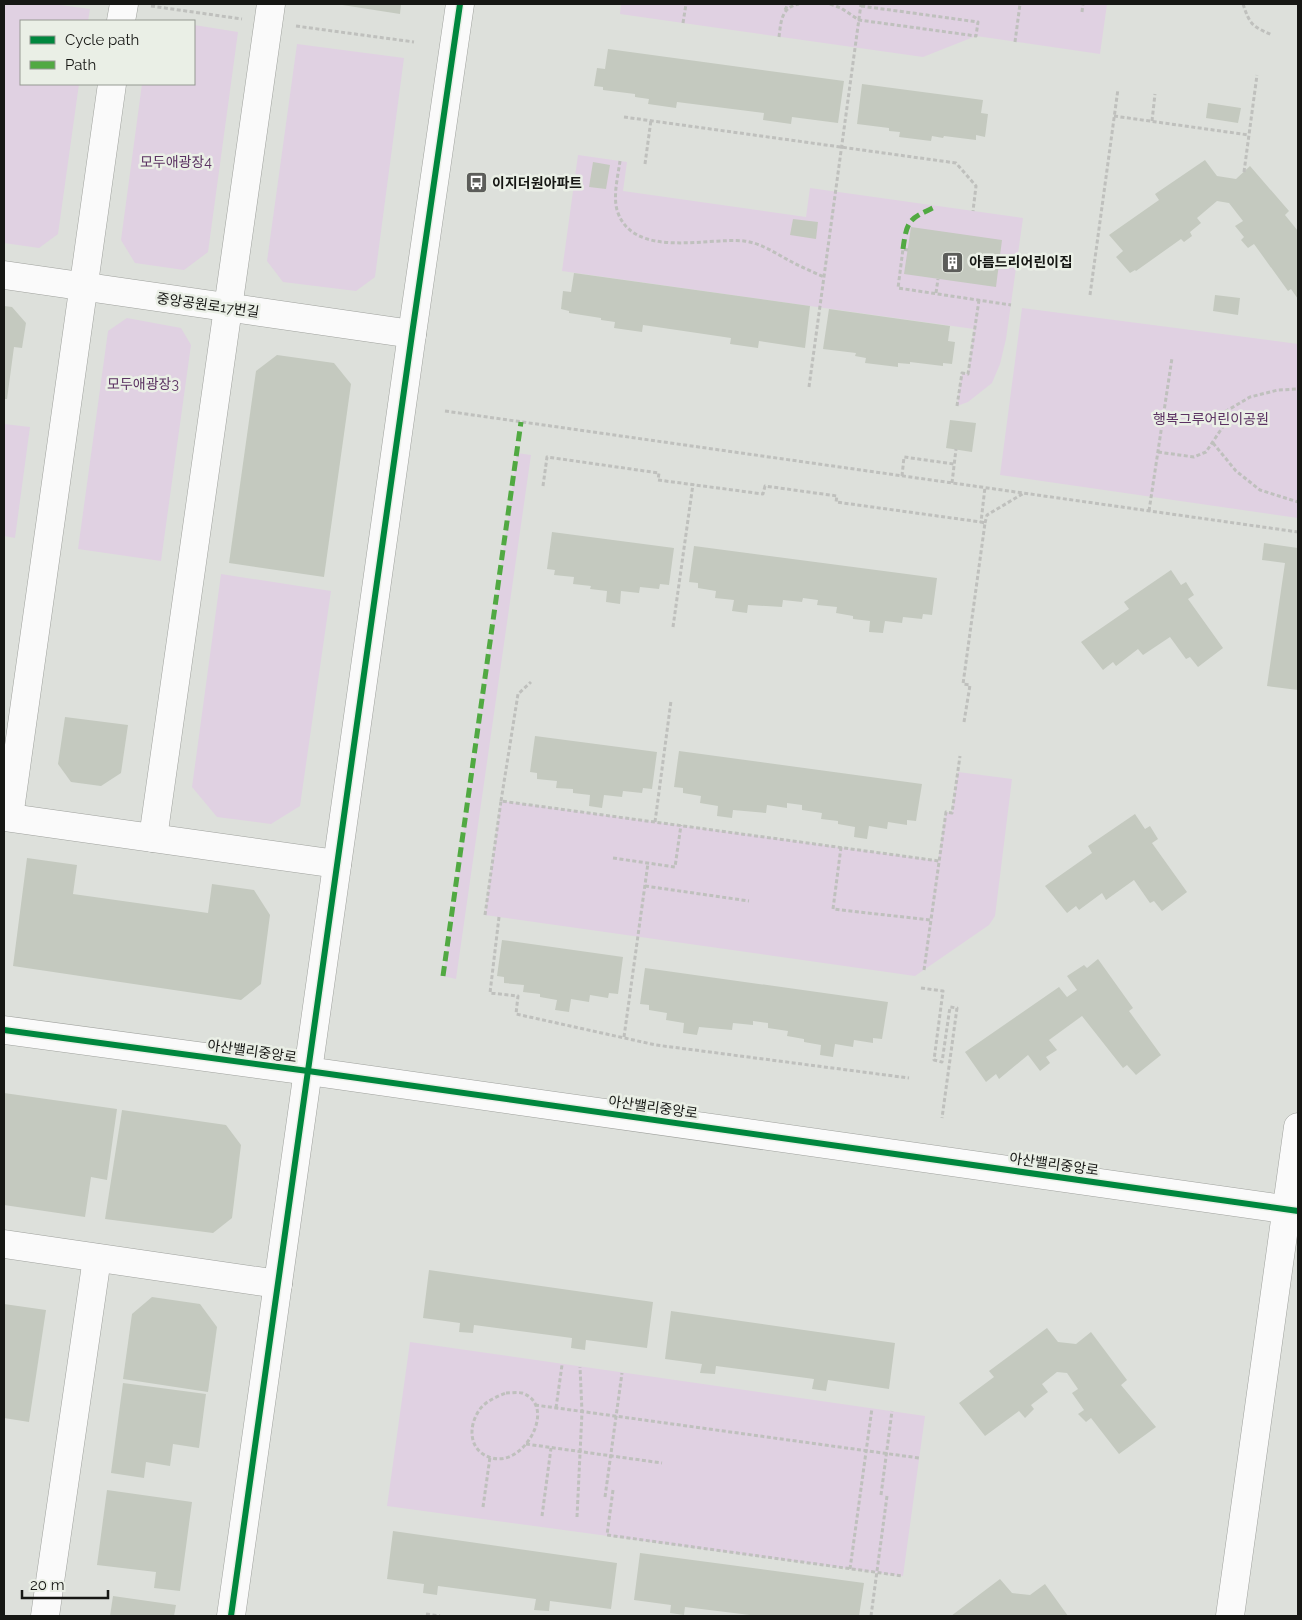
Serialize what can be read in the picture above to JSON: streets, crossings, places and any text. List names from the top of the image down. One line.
{"streets":{"street":["중앙공원로17번길","아산밸리중앙로"]},"parks":["모두애광장4","모두애광장3","행복그루어린이공원"],"places":{"bus stop":["이지더원아파트"],"building":["아름드리어린이집"]},"legend":["Cycle path","Path"],"scale_bar":"20 m"}
